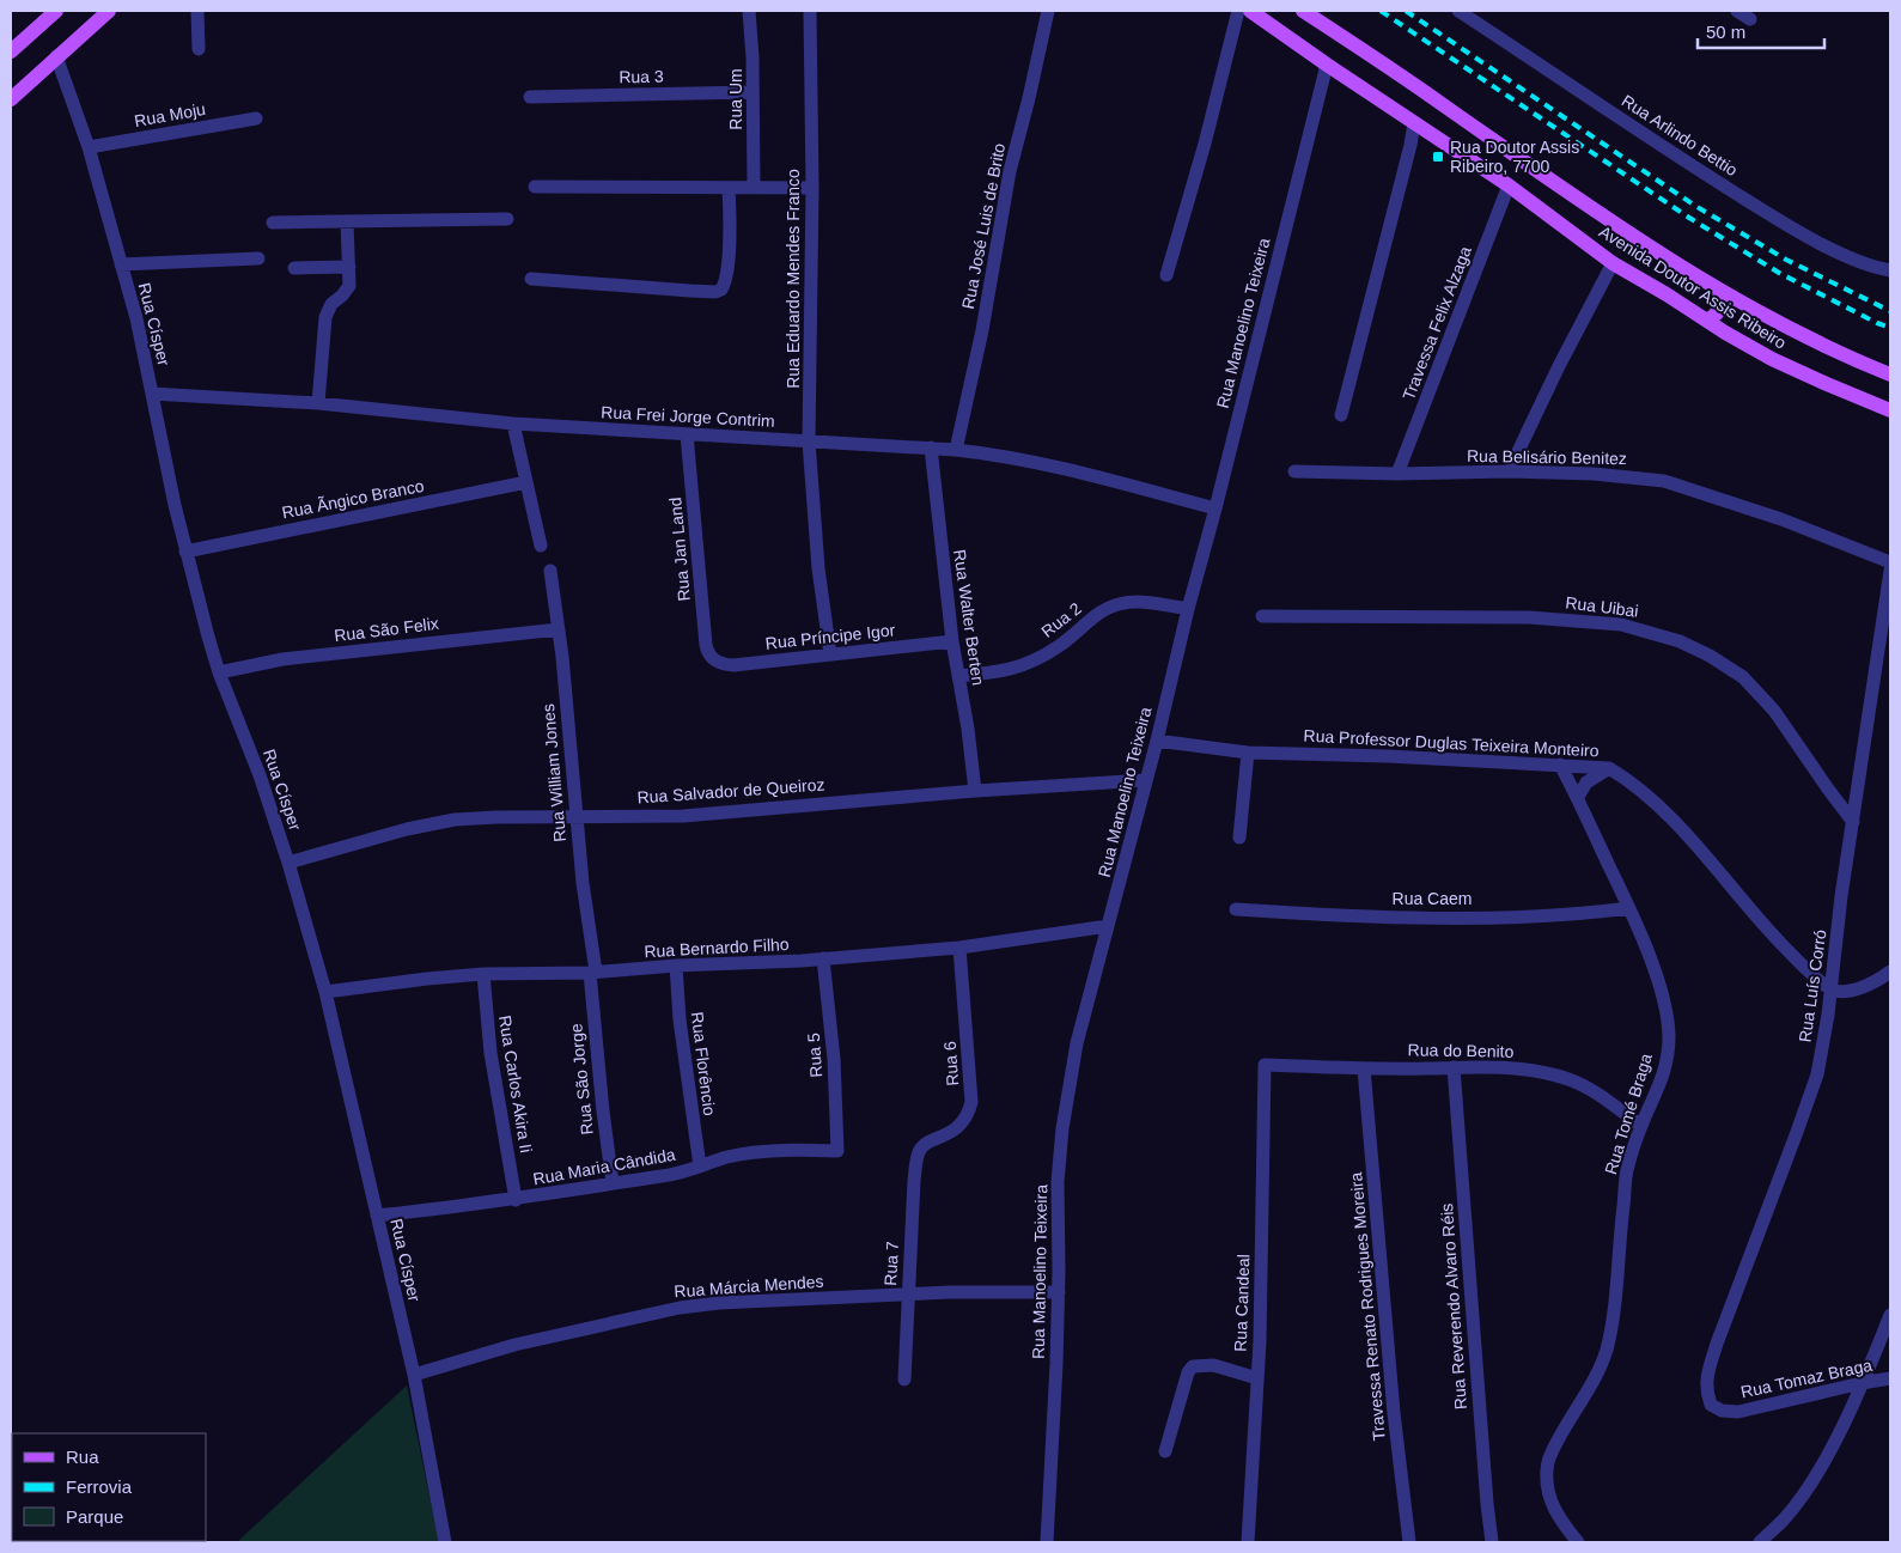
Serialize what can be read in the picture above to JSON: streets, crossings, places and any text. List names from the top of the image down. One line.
{"streets":{"main road":["Avenida Doutor Assis Ribeiro"],"street":["Rua 3","Rua Um","Rua Moju","Rua Arlindo Bettio","Rua José Luis de Brito","Rua Eduardo Mendes Franco","Rua Manoelino Teixeira","Travessa Felix Alzaga","Rua Císper","Rua Frei Jorge Contrim","Rua Belisário Benitez","Rua Ãngico Branco","Rua Jan Land","Rua Uibai","Rua Walter Berten","Rua 2","Rua São Felix","Rua Príncipe Igor","Rua Professor Duglas Teixeira Monteiro","Rua William Jones","Rua Salvador de Queiroz","Rua Caem","Rua Bernardo Filho","Rua Luís Corró","Rua do Benito","Rua 5","Rua Florêncio","Rua 6","Rua São Jorge","Rua Carlos Akira Ii","Rua Tomé Braga","Rua Maria Cândida","Rua 7","Rua Márcia Mendes","Rua Candeal","Travessa Renato Rodrigues Moreira","Rua Reverendo Alvaro Réis","Rua Tomaz Braga"]},"crossings":[["Rua 3","Rua Um"],["Rua Moju","Rua Císper"],["Rua José Luis de Brito","Rua Frei Jorge Contrim"],["Rua Eduardo Mendes Franco","Rua Frei Jorge Contrim"],["Rua Eduardo Mendes Franco","Rua Príncipe Igor"],["Avenida Doutor Assis Ribeiro","Rua Manoelino Teixeira"],["Avenida Doutor Assis Ribeiro","Travessa Felix Alzaga"],["Rua Manoelino Teixeira","Rua Frei Jorge Contrim"],["Rua Manoelino Teixeira","Rua 2"],["Rua Manoelino Teixeira","Rua Professor Duglas Teixeira Monteiro"],["Rua Manoelino Teixeira","Rua Salvador de Queiroz"],["Rua Manoelino Teixeira","Rua Bernardo Filho"],["Rua Manoelino Teixeira","Rua Márcia Mendes"],["Travessa Felix Alzaga","Rua Belisário Benitez"],["Rua Císper","Rua Frei Jorge Contrim"],["Rua Císper","Rua Ãngico Branco"],["Rua Císper","Rua São Felix"],["Rua Císper","Rua Salvador de Queiroz"],["Rua Císper","Rua Bernardo Filho"],["Rua Císper","Rua Maria Cândida"],["Rua Císper","Rua Márcia Mendes"],["Rua Frei Jorge Contrim","Rua Jan Land"],["Rua Frei Jorge Contrim","Rua Walter Berten"],["Rua Jan Land","Rua Príncipe Igor"],["Rua Uibai","Rua Luís Corró"],["Rua Walter Berten","Rua 2"],["Rua Walter Berten","Rua Príncipe Igor"],["Rua Walter Berten","Rua Salvador de Queiroz"],["Rua São Felix","Rua William Jones"],["Rua Professor Duglas Teixeira Monteiro","Rua Luís Corró"],["Rua Professor Duglas Teixeira Monteiro","Rua Tomé Braga"],["Rua William Jones","Rua Salvador de Queiroz"],["Rua William Jones","Rua Bernardo Filho"],["Rua William Jones","Rua São Jorge"],["Rua Caem","Rua Tomé Braga"],["Rua Bernardo Filho","Rua 5"],["Rua Bernardo Filho","Rua Florêncio"],["Rua Bernardo Filho","Rua 6"],["Rua Bernardo Filho","Rua São Jorge"],["Rua Bernardo Filho","Rua Carlos Akira Ii"],["Rua Luís Corró","Rua Tomaz Braga"],["Rua do Benito","Rua Tomé Braga"],["Rua do Benito","Rua Candeal"],["Rua do Benito","Travessa Renato Rodrigues Moreira"],["Rua do Benito","Rua Reverendo Alvaro Réis"],["Rua 5","Rua Maria Cândida"],["Rua Florêncio","Rua Maria Cândida"],["Rua 6","Rua 7"],["Rua São Jorge","Rua Maria Cândida"],["Rua Carlos Akira Ii","Rua Maria Cândida"],["Rua 7","Rua Márcia Mendes"]],"places":{"transit":["Rua Doutor Assis Ribeiro, 7700"]},"legend":["Rua","Ferrovia","Parque"],"scale_bar":"50 m"}
